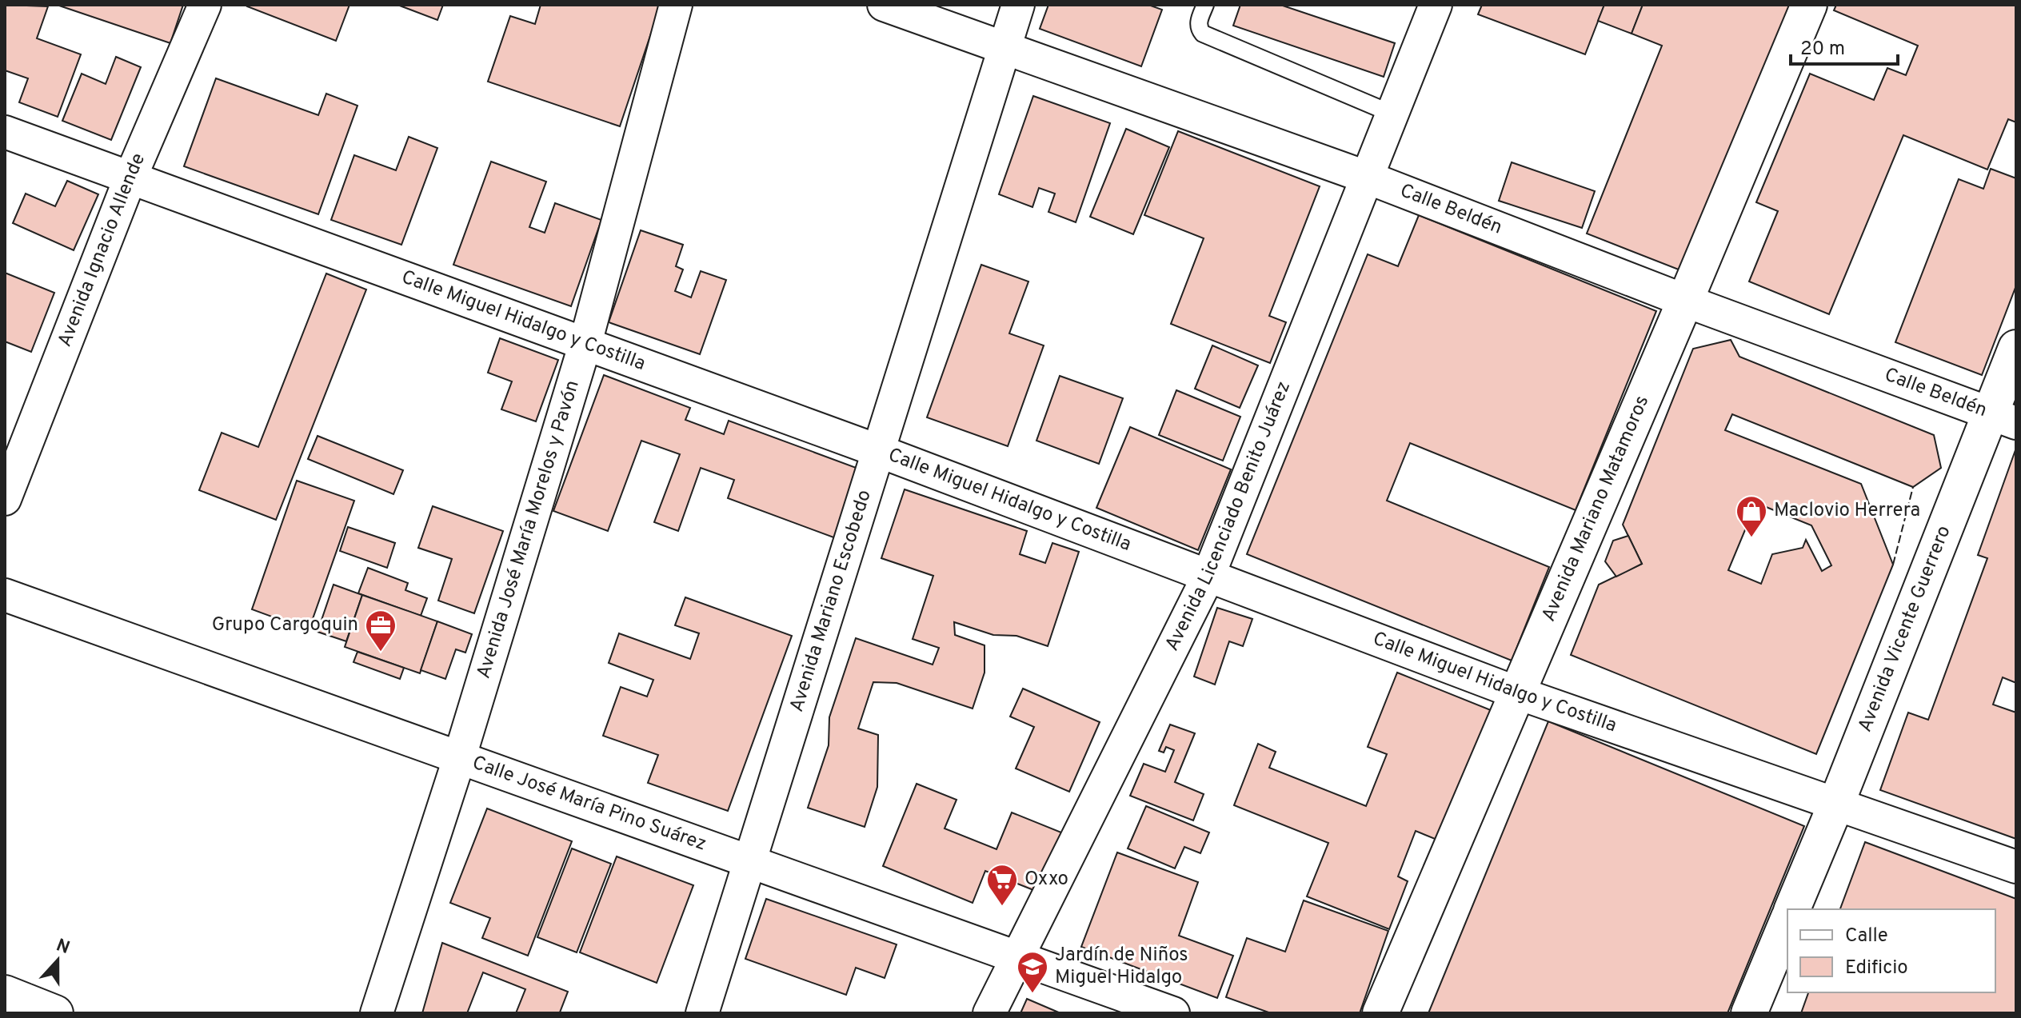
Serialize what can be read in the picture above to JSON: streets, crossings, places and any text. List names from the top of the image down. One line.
{"streets":{"main road":["Avenida Mariano Matamoros","Avenida Vicente Guerrero"],"street":["Calle Beldén","Avenida Ignacio Allende","Calle Miguel Hidalgo y Costilla","Avenida Licenciado Benito Juárez","Avenida José María Morelos y Pavón","Avenida Mariano Escobedo","Calle José María Pino Suárez"]},"crossings":[["Calle Beldén","Avenida Mariano Matamoros"],["Calle Beldén","Avenida Licenciado Benito Juárez"],["Calle Beldén","Avenida Mariano Escobedo"],["Calle Beldén","Avenida Vicente Guerrero"],["Avenida Ignacio Allende","Calle Miguel Hidalgo y Costilla"],["Calle Miguel Hidalgo y Costilla","Avenida Mariano Matamoros"],["Calle Miguel Hidalgo y Costilla","Avenida Licenciado Benito Juárez"],["Calle Miguel Hidalgo y Costilla","Avenida José María Morelos y Pavón"],["Calle Miguel Hidalgo y Costilla","Avenida Mariano Escobedo"],["Calle Miguel Hidalgo y Costilla","Avenida Vicente Guerrero"],["Avenida Licenciado Benito Juárez","Calle José María Pino Suárez"],["Avenida José María Morelos y Pavón","Calle José María Pino Suárez"],["Avenida Mariano Escobedo","Calle José María Pino Suárez"]],"places":{"shop":["Maclovio Herrera"],"office":["Grupo Cargoquin"],"supermarket":["Oxxo"],"school or university":["Jardín de Niños Miguel Hidalgo"]},"legend":["Calle","Edificio"],"scale_bar":"20 m","north":"top"}
